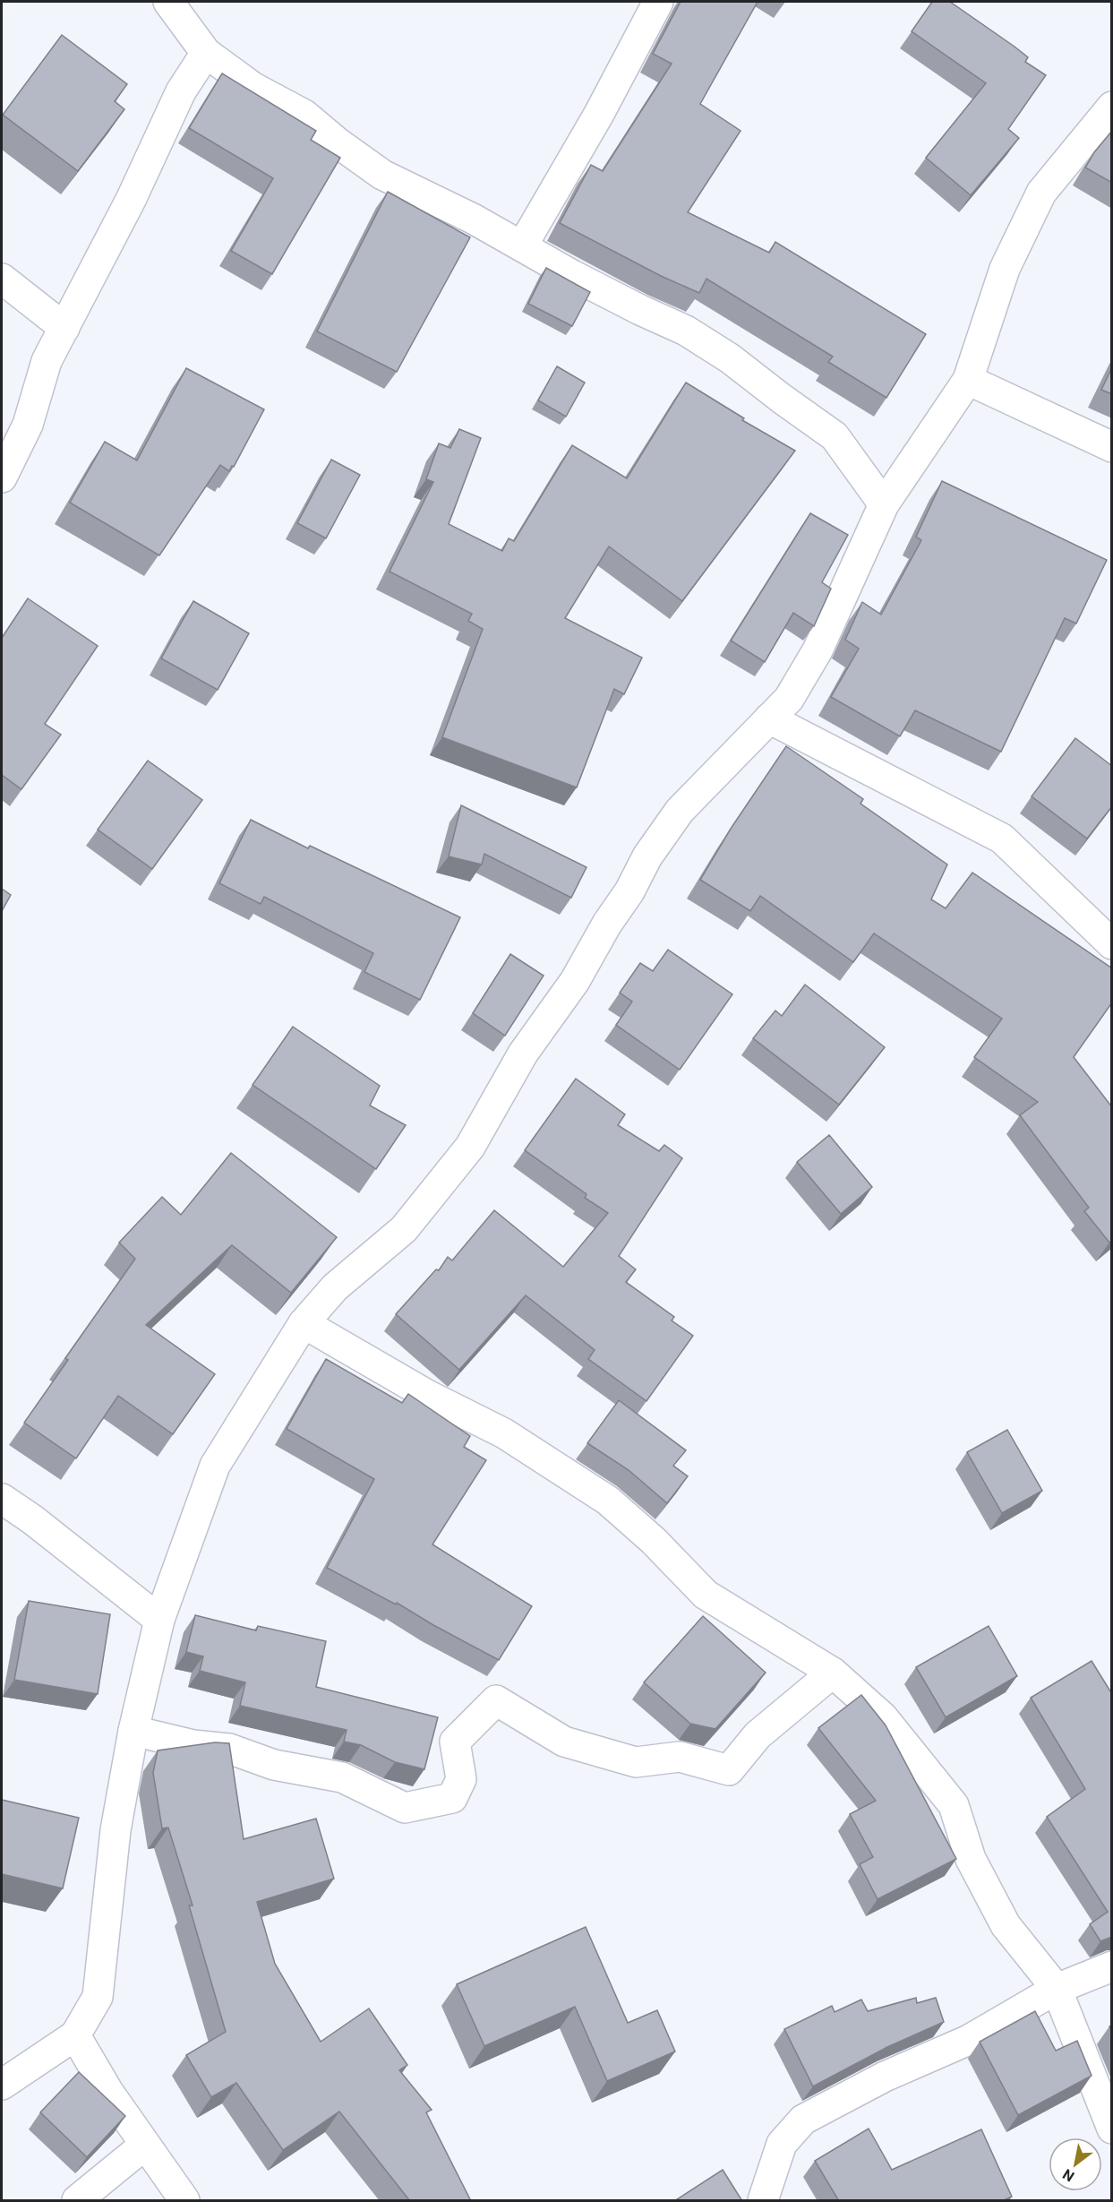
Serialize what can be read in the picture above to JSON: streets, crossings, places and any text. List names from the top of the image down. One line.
{"north":"bottom left"}
